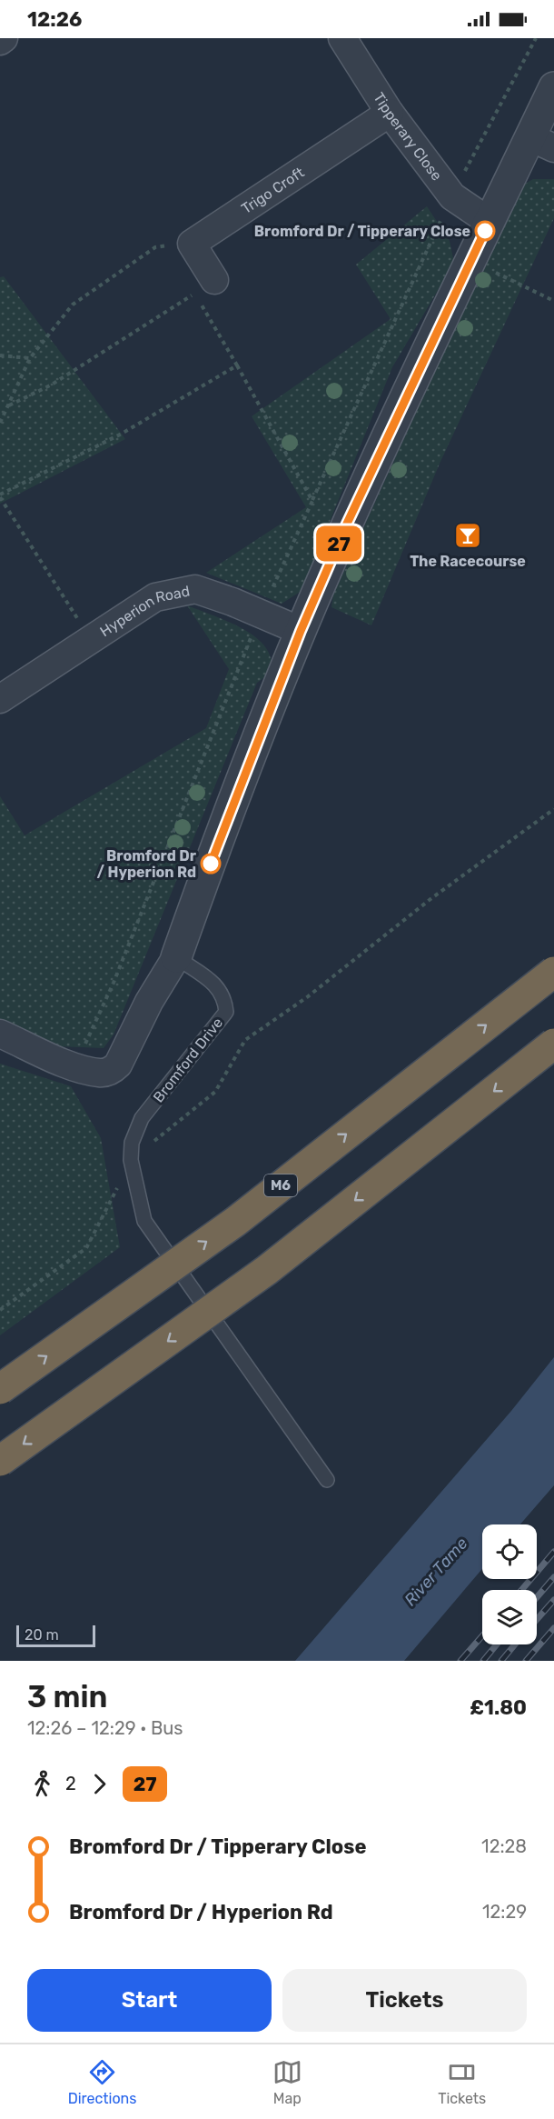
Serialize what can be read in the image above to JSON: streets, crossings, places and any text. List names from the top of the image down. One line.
{"streets":{"highway":["M6"],"street":["Tipperary Close","Trigo Croft","Hyperion Road"],"lane":["Bromford Drive"]},"crossings":[["Tipperary Close","Trigo Croft"]],"water":["River Tame"],"places":{"other":["Bromford Dr / Tipperary Close","Bromford Dr / Hyperion Rd"],"bar":["The Racecourse"]},"lines":["bus line 27"],"scale_bar":"20 m","page":{"status":"12:26","on_map":"27","scale":"20 m","heading":["3 min","12:26 – 12:29 · Bus","£1.80"],"legs":["2","27"],"list":[{"name":"Bromford Dr / Tipperary Close","value":"12:28"},{"name":"Bromford Dr / Hyperion Rd","value":"12:29"}],"buttons":["Start","Tickets"],"tabs":["Directions","Map","Tickets"]}}
